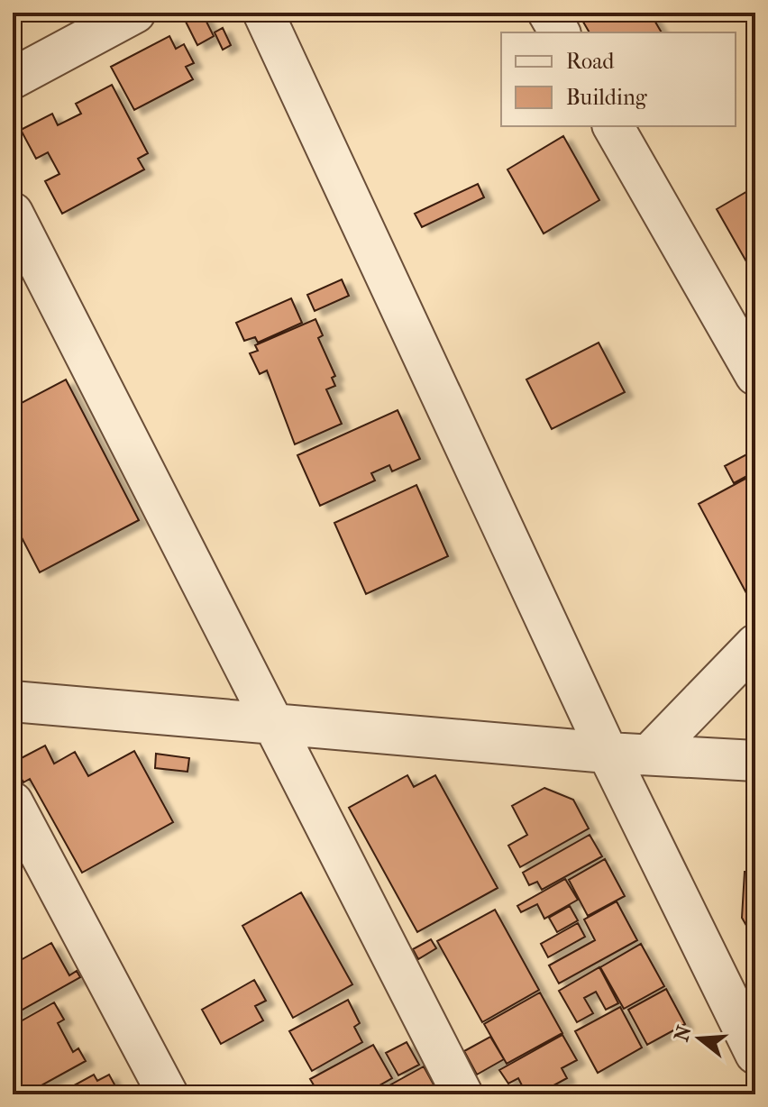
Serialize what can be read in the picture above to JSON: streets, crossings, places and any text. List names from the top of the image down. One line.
{"legend":["Road","Building"],"north":"left"}
